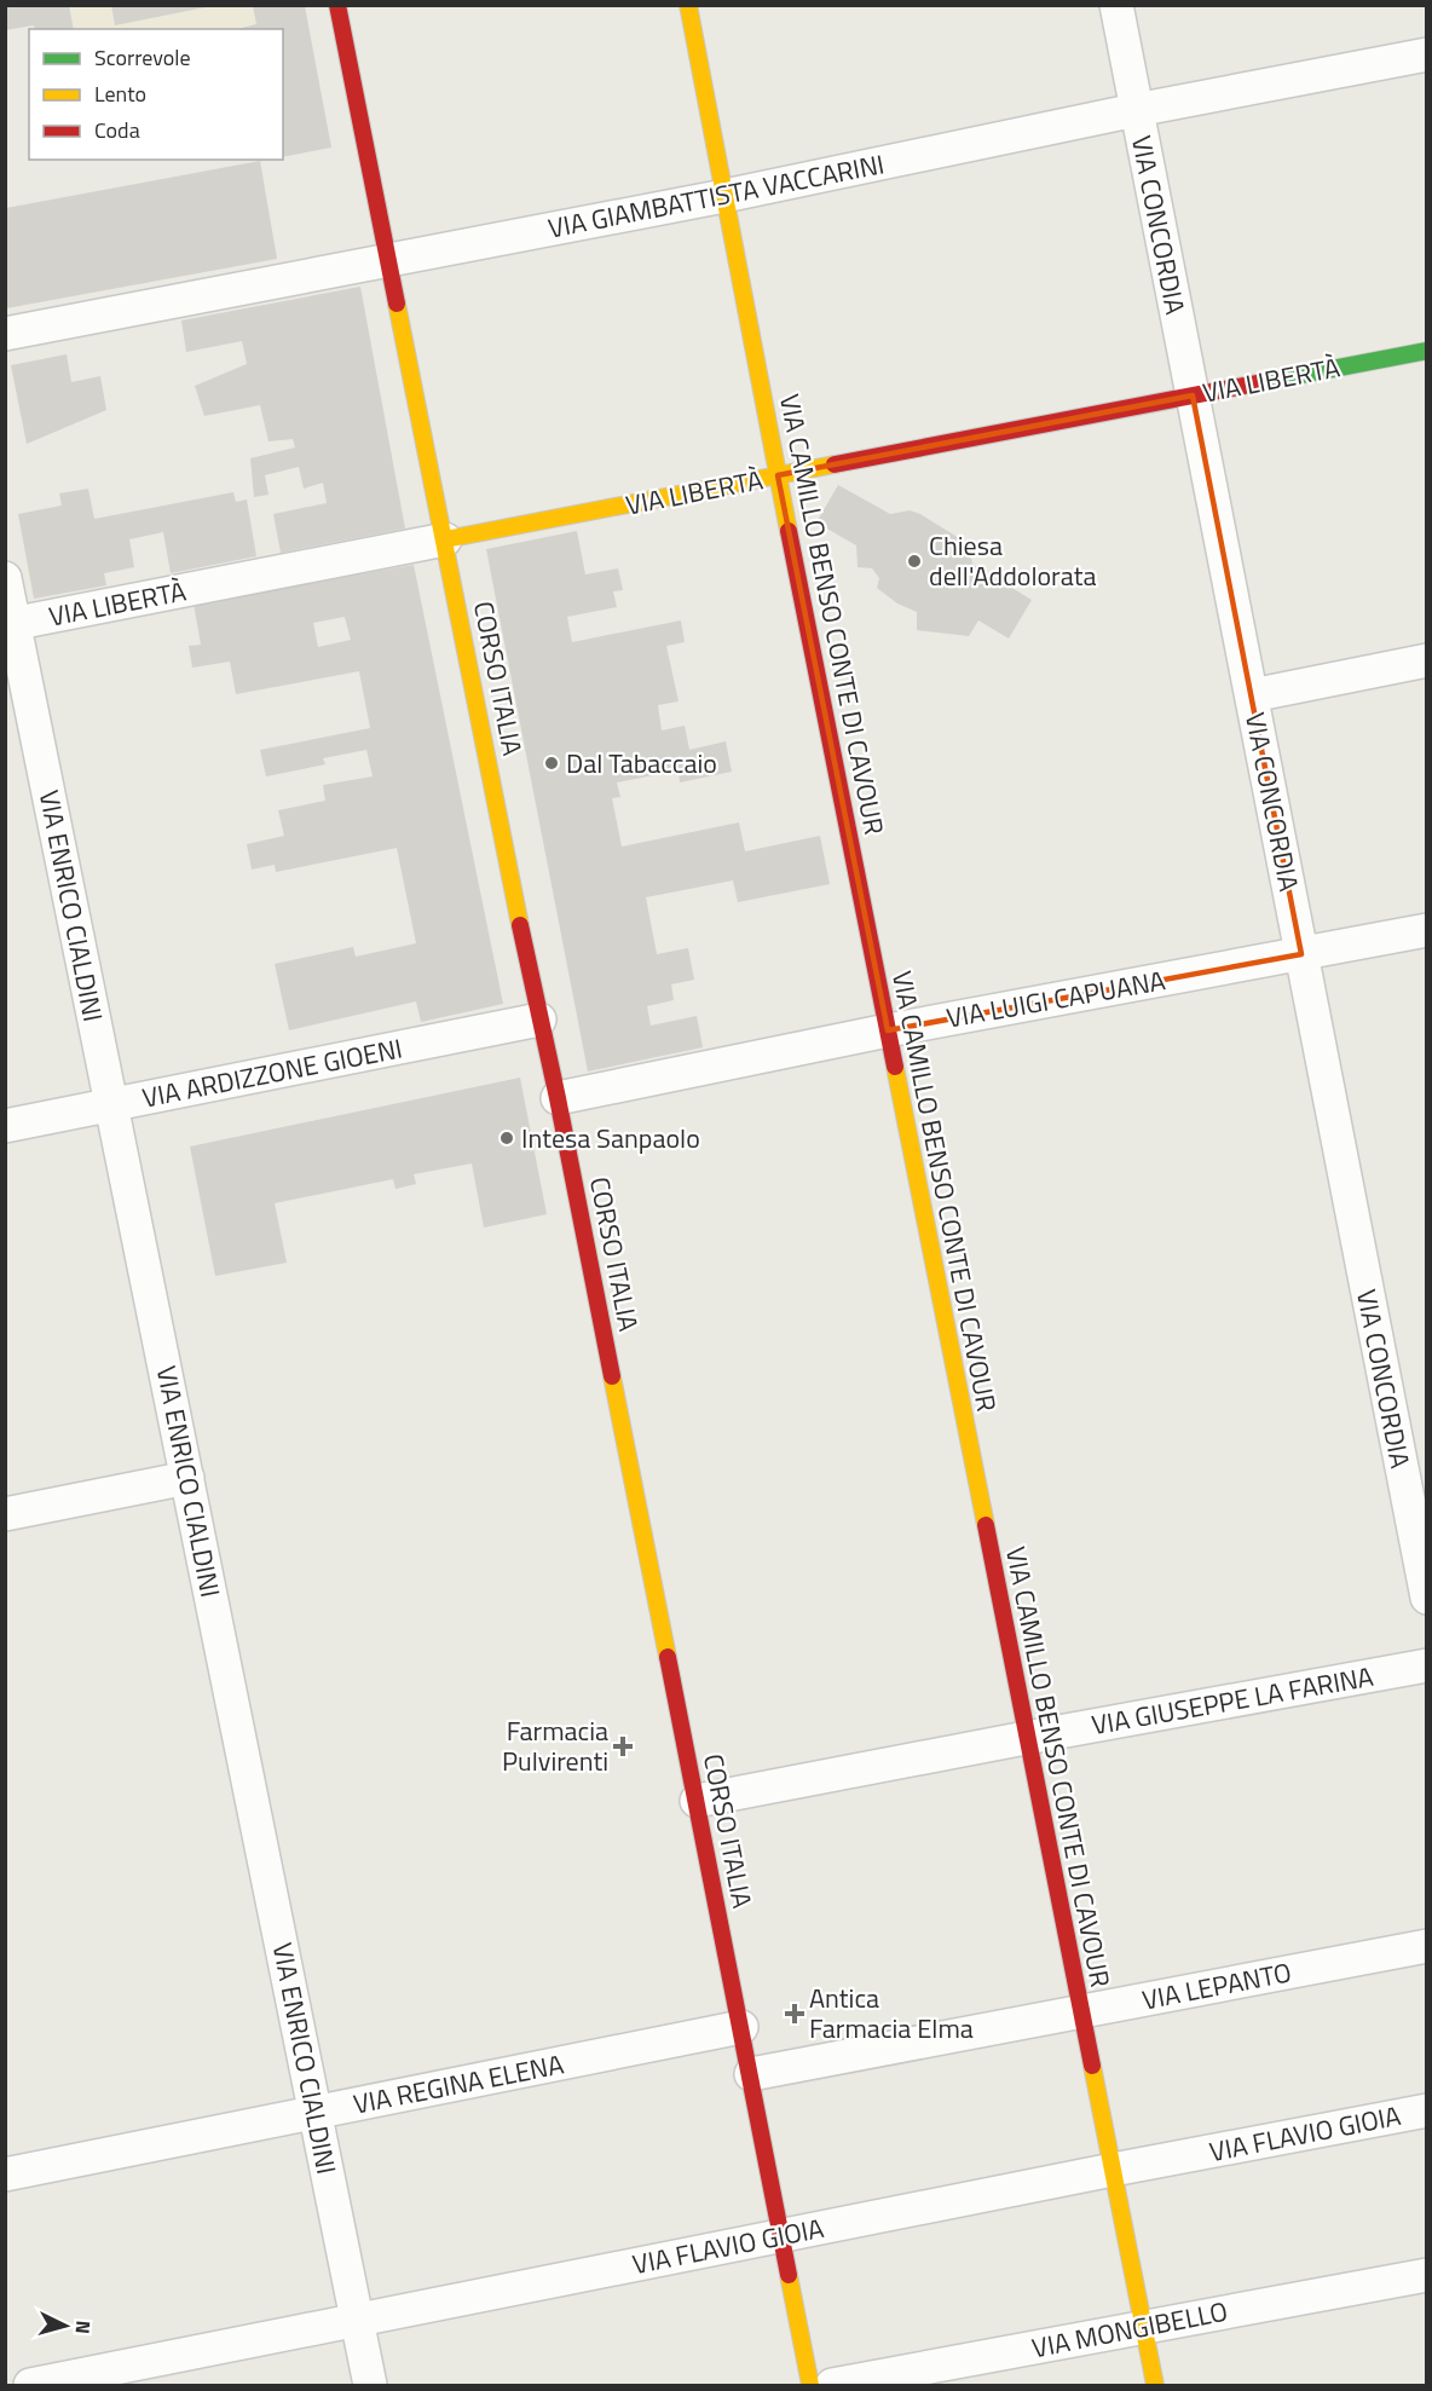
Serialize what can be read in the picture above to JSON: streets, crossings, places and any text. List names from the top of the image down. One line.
{"streets":{"street":["VIA GIAMBATTISTA VACCARINI","VIA CONCORDIA","VIA LIBERTÀ","VIA CAMILLO BENSO CONTE DI CAVOUR","CORSO ITALIA","VIA ENRICO CIALDINI","VIA LUIGI CAPUANA","VIA ARDIZZONE GIOENI","VIA GIUSEPPE LA FARINA","VIA LEPANTO","VIA REGINA ELENA","VIA FLAVIO GIOIA","VIA MONGIBELLO"]},"crossings":[["VIA GIAMBATTISTA VACCARINI","VIA CONCORDIA"],["VIA GIAMBATTISTA VACCARINI","VIA CAMILLO BENSO CONTE DI CAVOUR"],["VIA GIAMBATTISTA VACCARINI","CORSO ITALIA"],["VIA CONCORDIA","VIA LIBERTÀ"],["VIA CONCORDIA","VIA LUIGI CAPUANA"],["VIA LIBERTÀ","VIA CAMILLO BENSO CONTE DI CAVOUR"],["VIA LIBERTÀ","CORSO ITALIA"],["VIA LIBERTÀ","VIA ENRICO CIALDINI"],["VIA CAMILLO BENSO CONTE DI CAVOUR","VIA LUIGI CAPUANA"],["VIA CAMILLO BENSO CONTE DI CAVOUR","VIA GIUSEPPE LA FARINA"],["VIA CAMILLO BENSO CONTE DI CAVOUR","VIA LEPANTO"],["VIA CAMILLO BENSO CONTE DI CAVOUR","VIA FLAVIO GIOIA"],["VIA CAMILLO BENSO CONTE DI CAVOUR","VIA MONGIBELLO"],["CORSO ITALIA","VIA LUIGI CAPUANA"],["CORSO ITALIA","VIA ARDIZZONE GIOENI"],["CORSO ITALIA","VIA GIUSEPPE LA FARINA"],["CORSO ITALIA","VIA LEPANTO"],["CORSO ITALIA","VIA REGINA ELENA"],["CORSO ITALIA","VIA FLAVIO GIOIA"],["VIA ENRICO CIALDINI","VIA ARDIZZONE GIOENI"],["VIA ENRICO CIALDINI","VIA REGINA ELENA"],["VIA ENRICO CIALDINI","VIA FLAVIO GIOIA"]],"places":{"other":["Chiesa dell'Addolorata","Dal Tabaccaio","Intesa Sanpaolo"],"health":["Farmacia Pulvirenti","Antica Farmacia Elma"]},"legend":["Scorrevole","Lento","Coda"],"north":"right"}
